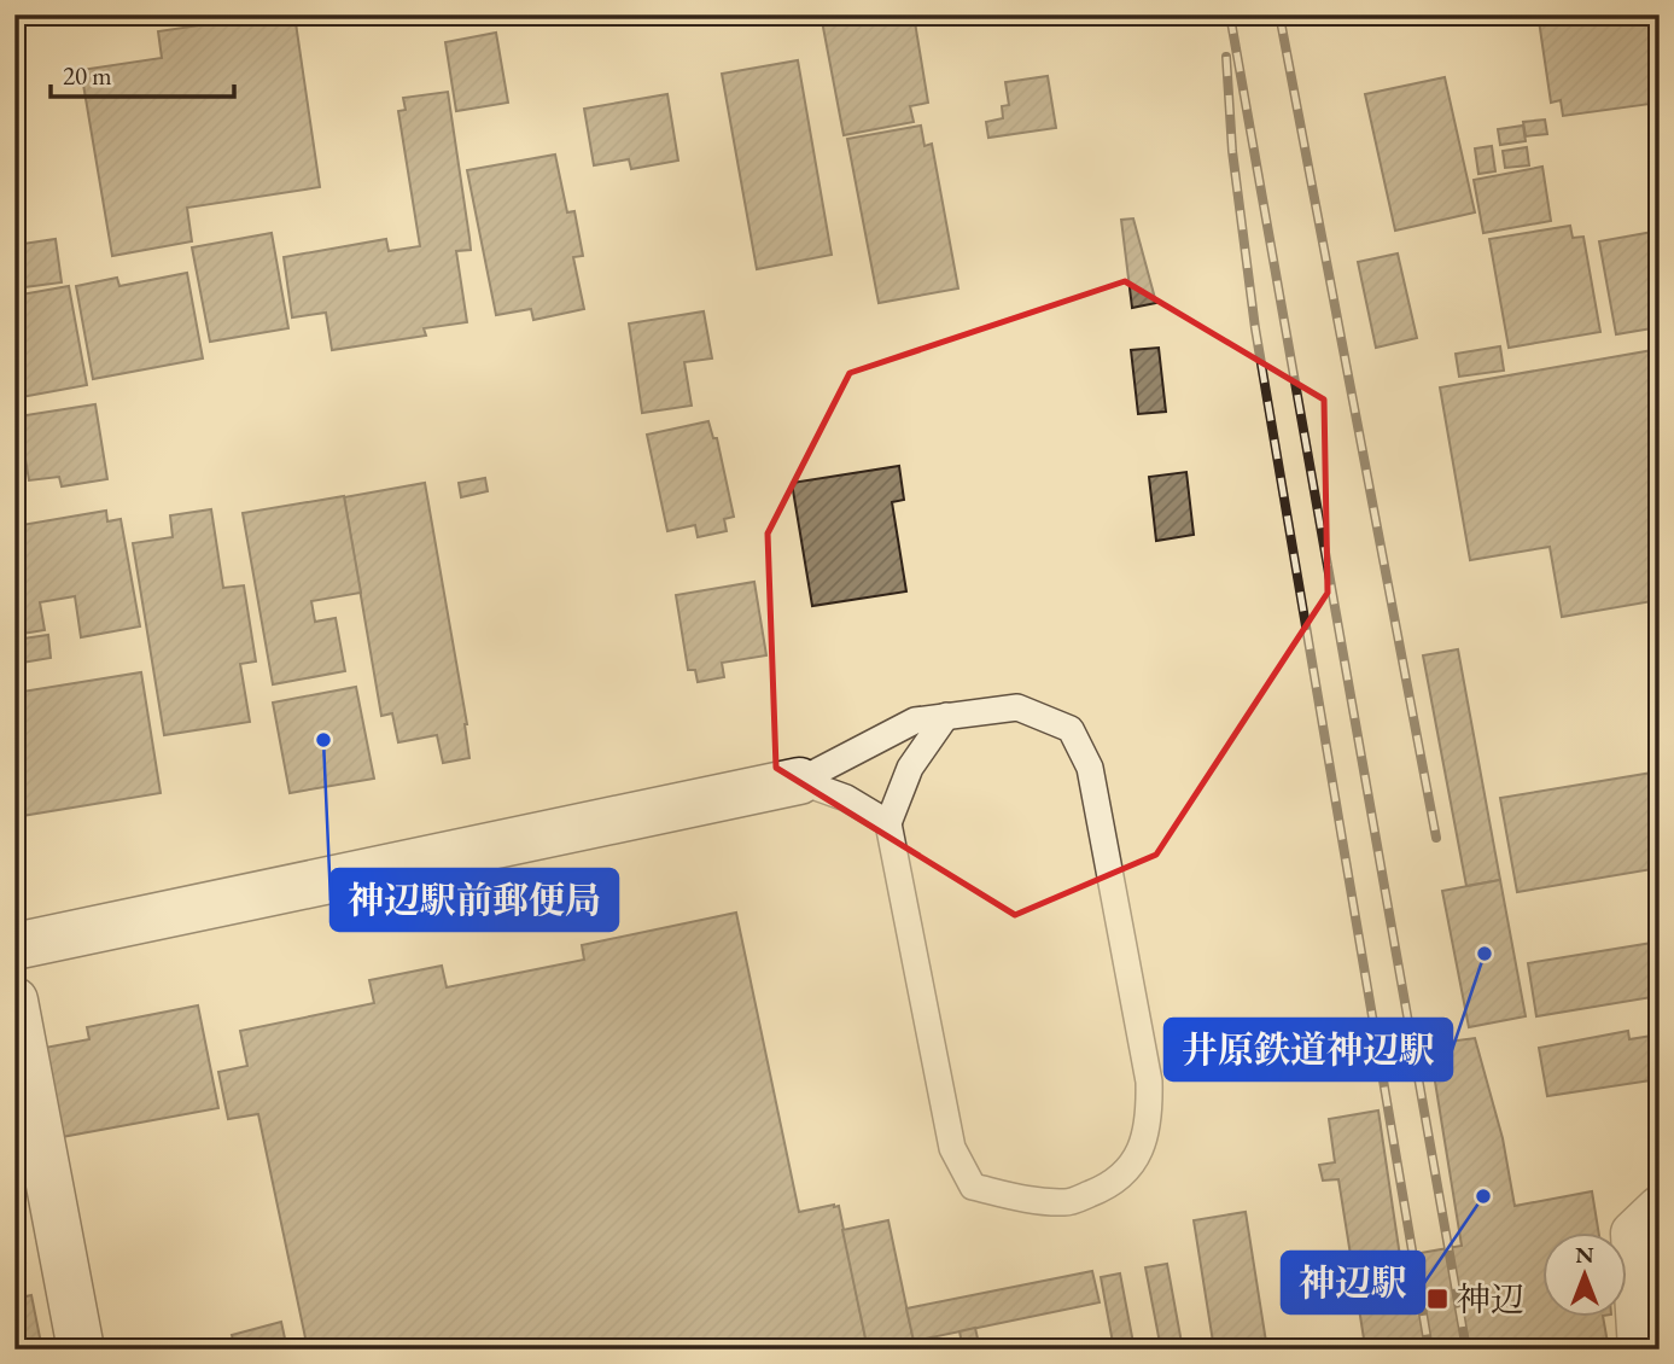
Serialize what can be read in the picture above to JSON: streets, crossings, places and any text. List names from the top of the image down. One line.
{"places":{"other":["神辺駅前郵便局","井原鉄道神辺駅","神辺駅"],"transit":["神辺"]},"scale_bar":"20 m","north":"top"}
